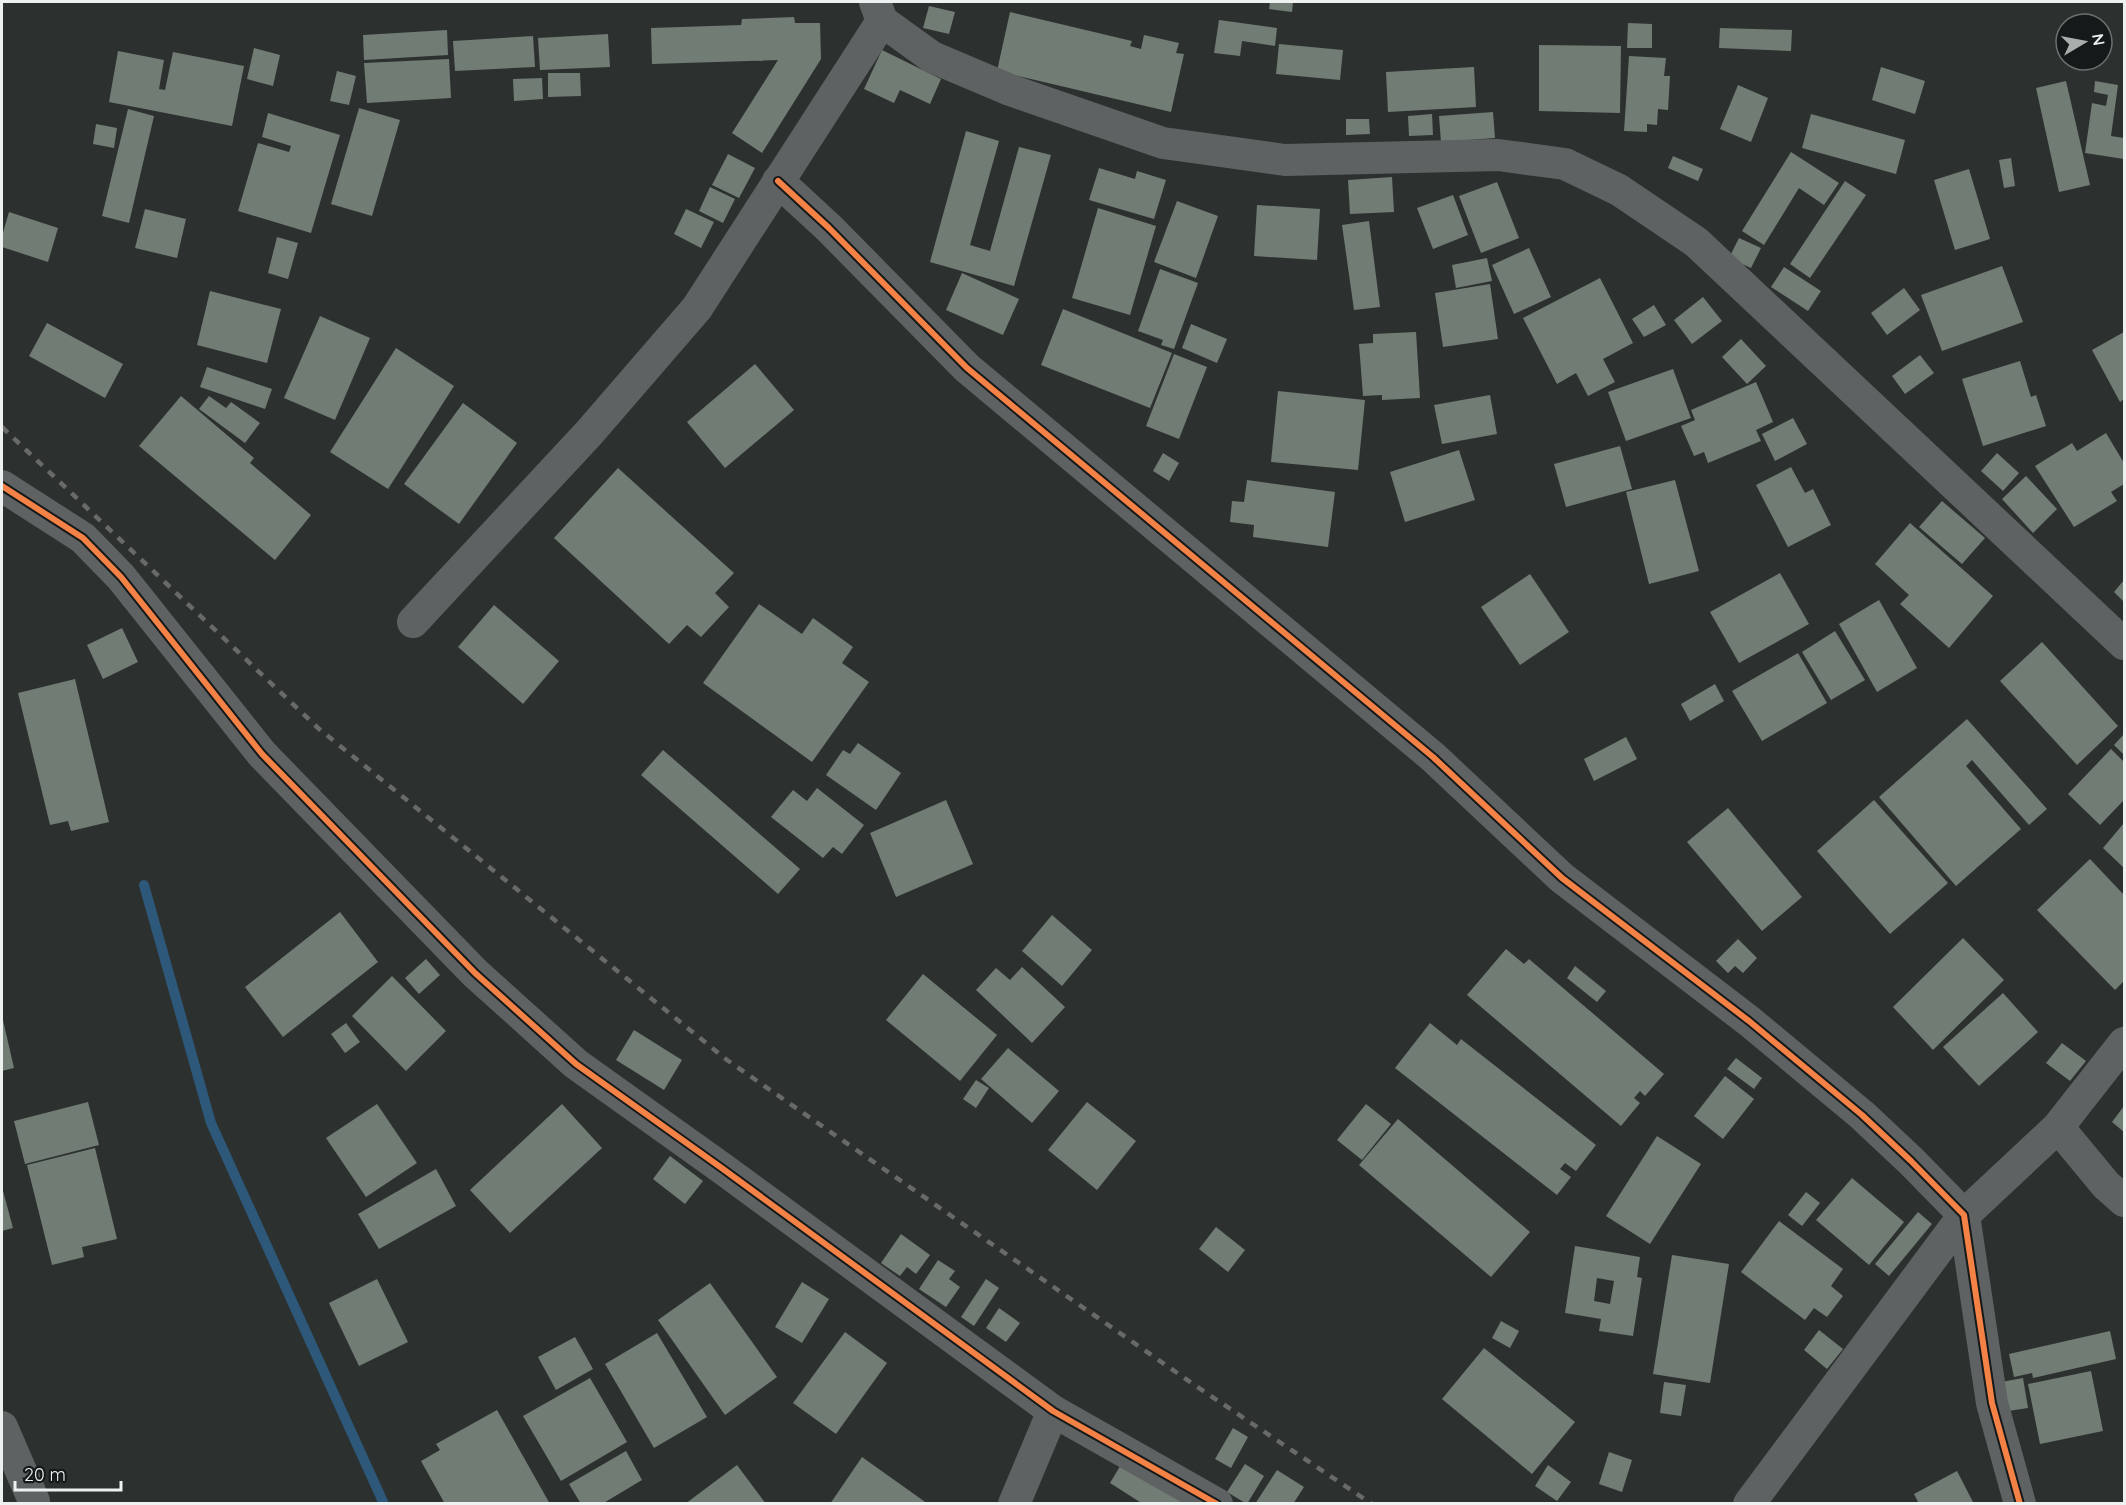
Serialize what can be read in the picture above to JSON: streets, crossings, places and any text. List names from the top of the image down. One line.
{"scale_bar":"20 m","north":"right"}
